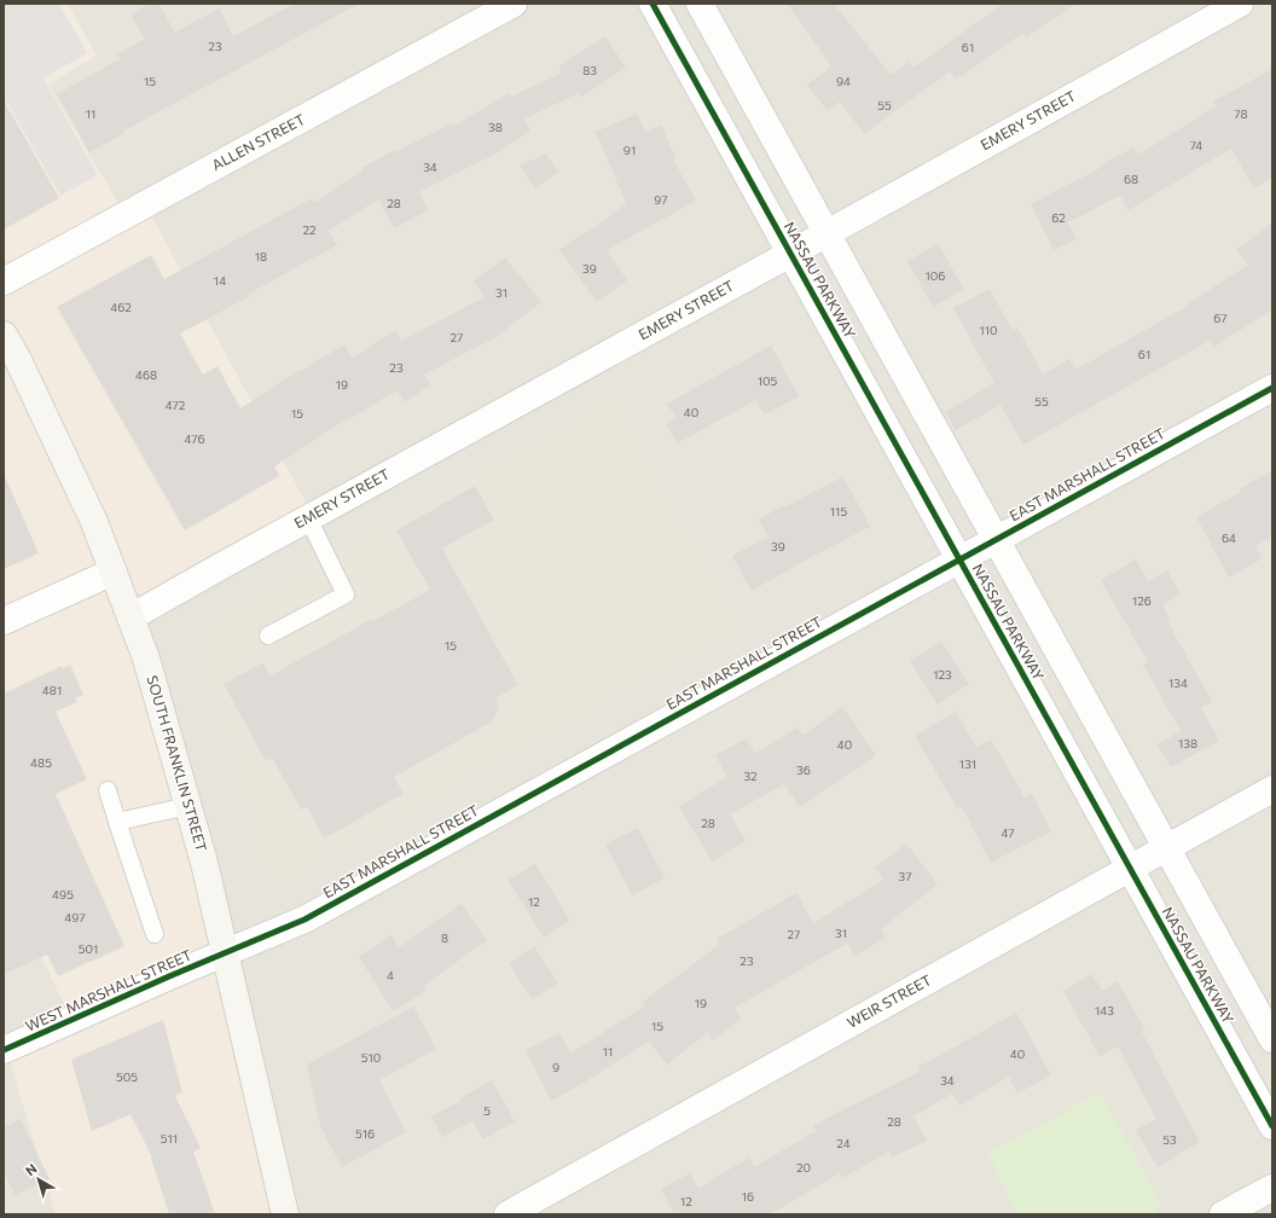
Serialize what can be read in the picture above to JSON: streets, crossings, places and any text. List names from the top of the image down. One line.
{"streets":{"main road":["SOUTH FRANKLIN STREET"],"street":["EMERY STREET","ALLEN STREET","NASSAU PARKWAY","EAST MARSHALL STREET","WEST MARSHALL STREET","WEIR STREET"]},"crossings":[["EMERY STREET","NASSAU PARKWAY"],["EMERY STREET","SOUTH FRANKLIN STREET"],["NASSAU PARKWAY","EAST MARSHALL STREET"],["NASSAU PARKWAY","WEIR STREET"],["EAST MARSHALL STREET","SOUTH FRANKLIN STREET"],["EAST MARSHALL STREET","WEST MARSHALL STREET"],["SOUTH FRANKLIN STREET","WEST MARSHALL STREET"]],"house_numbers":["23","61","83","15","94","55","11","78","38","74","91","34","68","97","28","62","22","18","39","106","14","31","462","67","110","27","61","23","468","105","19","55","472","40","15","476","115","64","39","126","15","123","134","481","138","40","485","131","36","32","28","47","37","495","12","497","31","27","8","501","23","4","19","143","15","11","40","510","9","505","34","5","28","516","511","53","24","20","16","12"],"north":"top left"}
